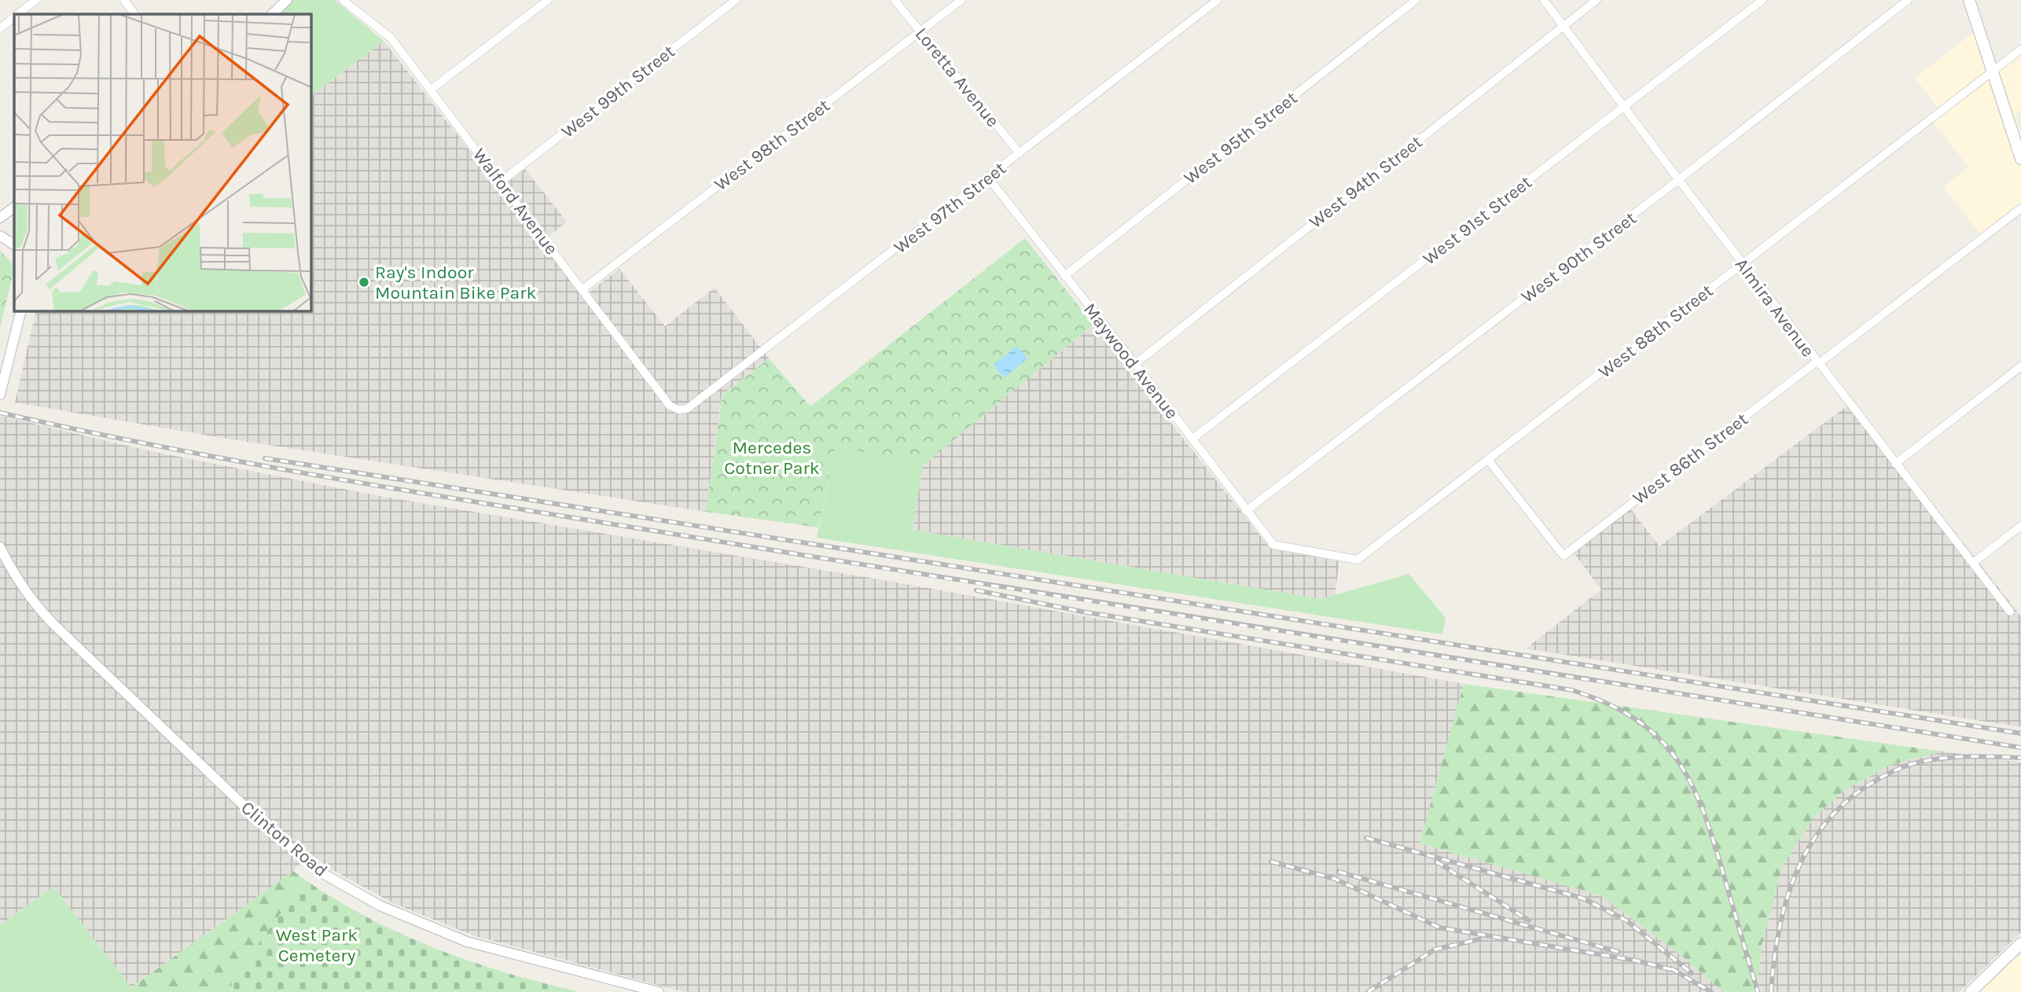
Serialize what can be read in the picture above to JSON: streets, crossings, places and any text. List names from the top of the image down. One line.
{"streets":{"street":["Loretta Avenue","West 99th Street","West 95th Street","West 98th Street","West 94th Street","Walford Avenue","West 97th Street","West 91st Street","West 90th Street","Almira Avenue","West 88th Street","Maywood Avenue","West 86th Street","Clinton Road"]},"crossings":[["Loretta Avenue","West 98th Street"],["Loretta Avenue","West 97th Street"],["West 99th Street","Walford Avenue"],["West 95th Street","Maywood Avenue"],["West 98th Street","Walford Avenue"],["West 94th Street","Almira Avenue"],["West 94th Street","Maywood Avenue"],["Walford Avenue","West 97th Street"],["West 97th Street","Maywood Avenue"],["West 91st Street","Almira Avenue"],["West 91st Street","Maywood Avenue"],["West 90th Street","Almira Avenue"],["West 90th Street","Maywood Avenue"],["Almira Avenue","West 88th Street"],["Almira Avenue","West 86th Street"],["West 88th Street","Maywood Avenue"],["West 88th Street","West 86th Street"]],"parks":["Mercedes Cotner Park","West Park Cemetery"],"places":["Ray's Indoor Mountain Bike Park"]}
